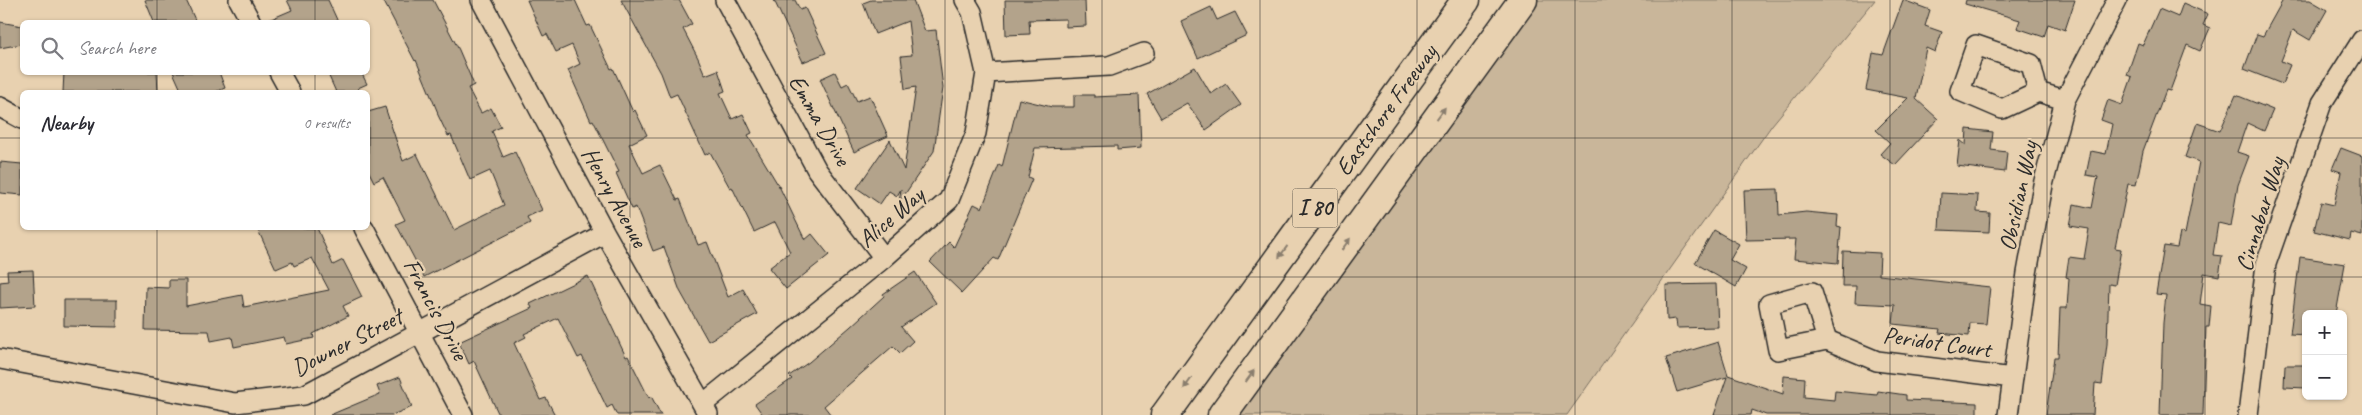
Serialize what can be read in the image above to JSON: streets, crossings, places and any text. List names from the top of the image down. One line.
{"streets":{"highway":["Eastshore Freeway","I 80"],"street":["Emma Drive","Obsidian Way","Henry Avenue","Cinnabar Way","Alice Way","Francis Drive","Downer Street","Peridot Court"]},"crossings":[["Emma Drive","Alice Way"],["Obsidian Way","Peridot Court"],["Henry Avenue","Alice Way"],["Henry Avenue","Downer Street"],["Francis Drive","Downer Street"]],"page":{"search":"Search here","heading":["Nearby","0 results"],"map_buttons":["+","−"]}}
